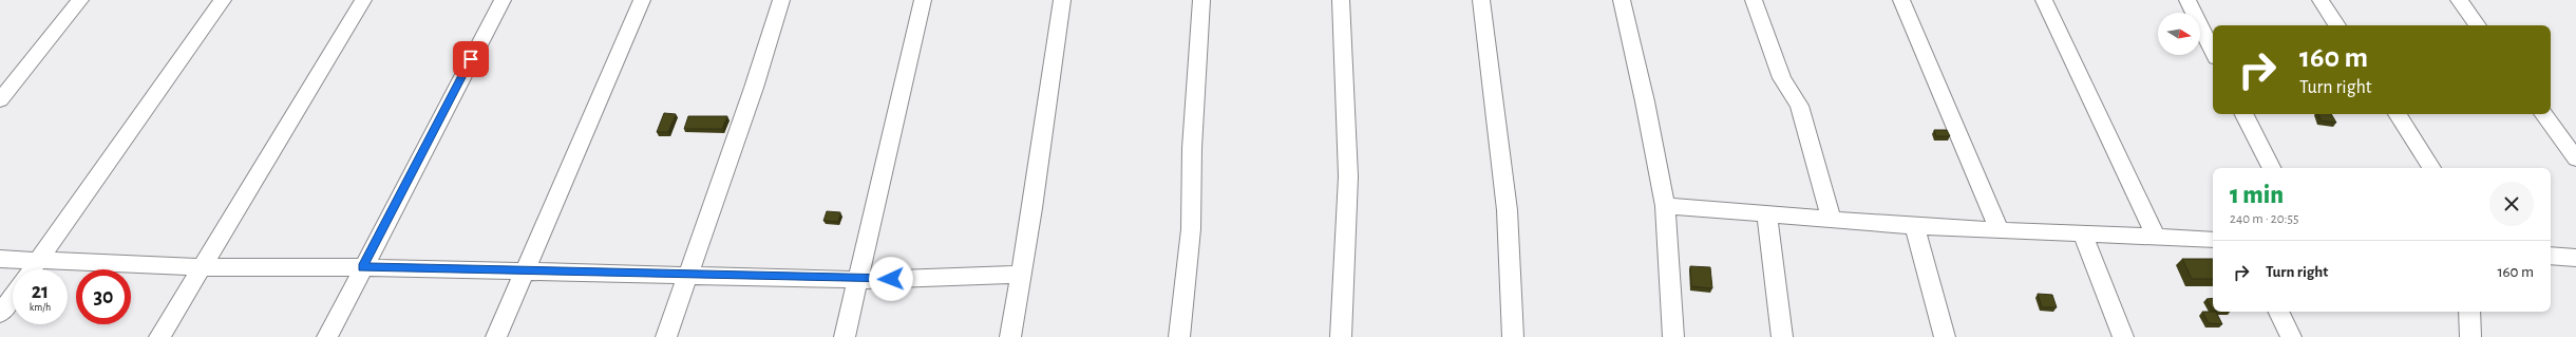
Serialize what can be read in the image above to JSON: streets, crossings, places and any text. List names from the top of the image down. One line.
{"north":"right","page":{"turn":["160 m","Turn right"],"heading":["1 min","240 m · 20:55"],"list":[{"name":"Turn right","value":"160 m"}],"speed":"21 km/h","limit":"30"}}
